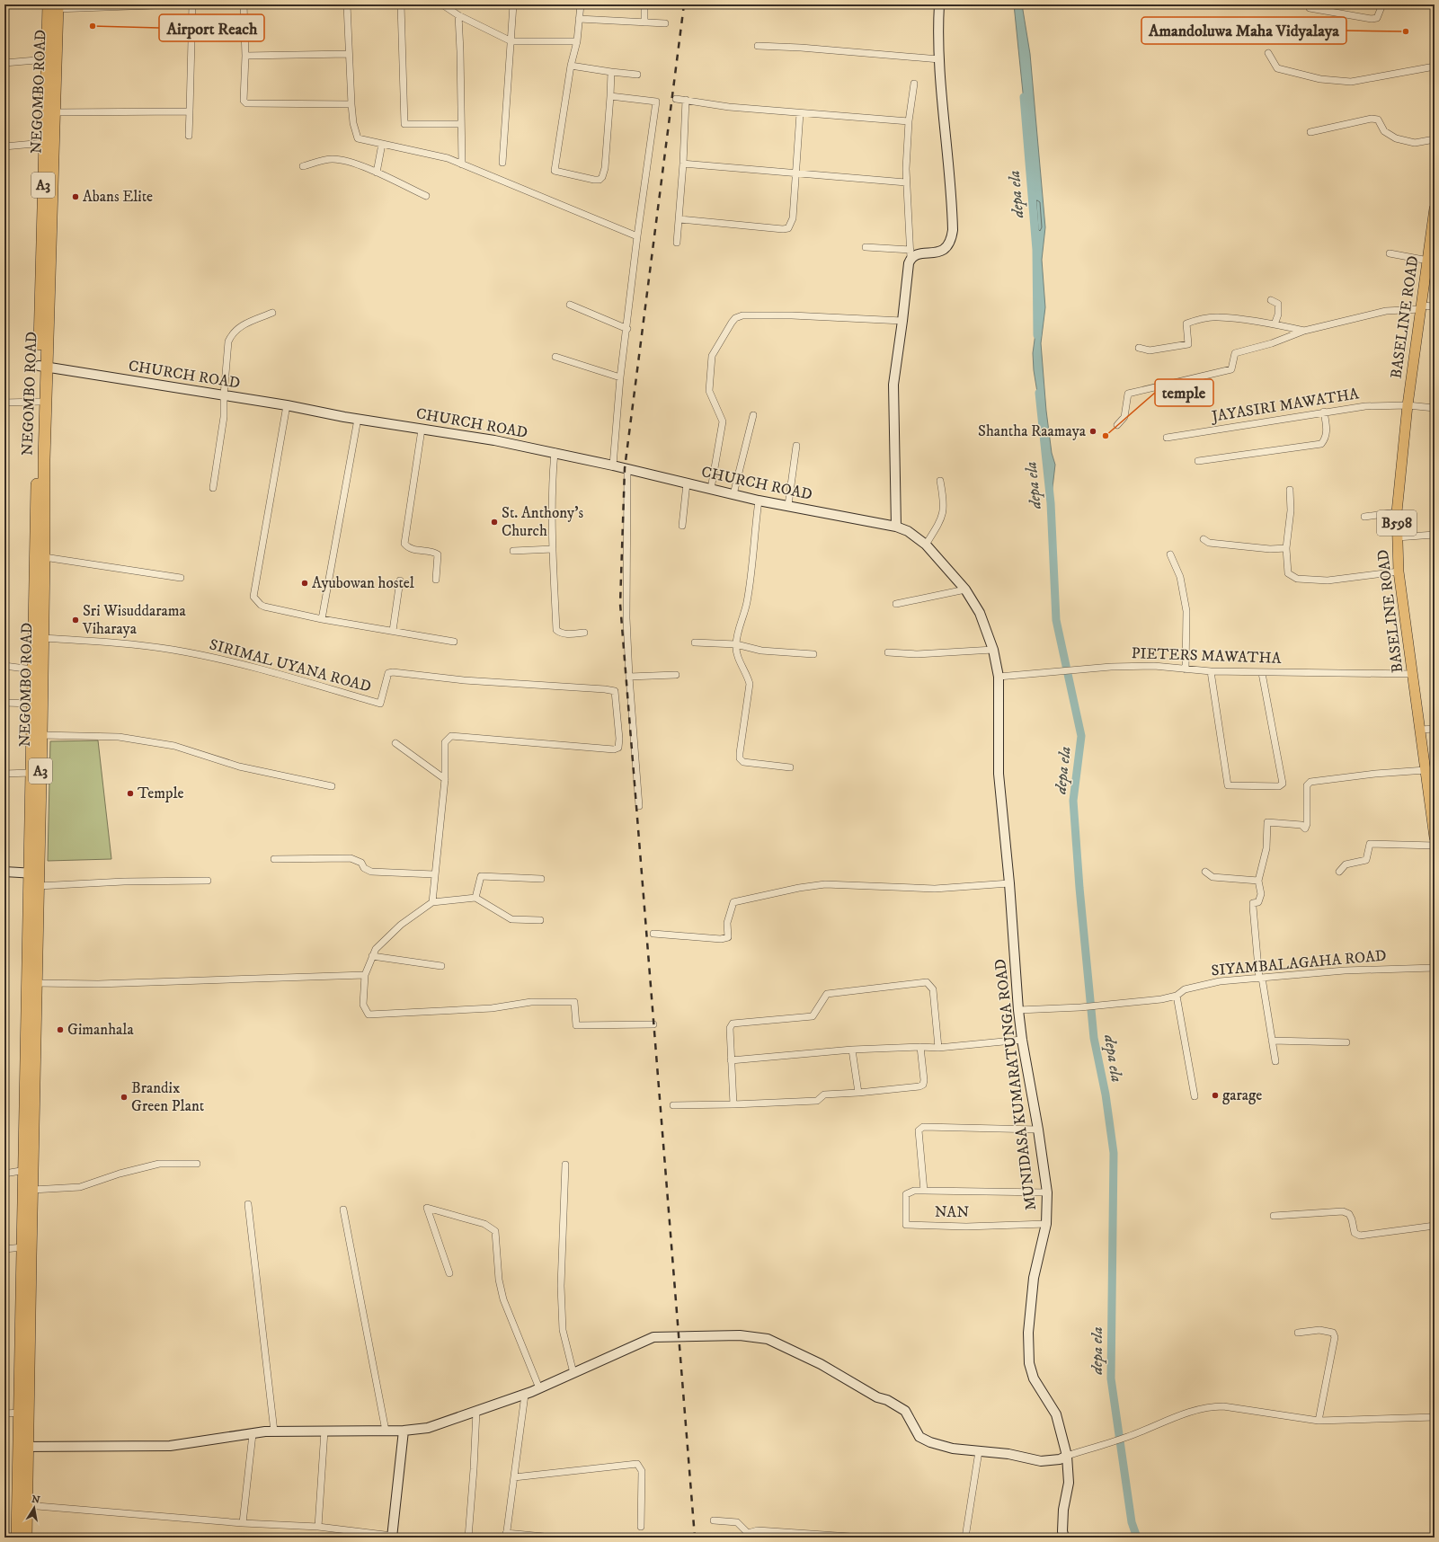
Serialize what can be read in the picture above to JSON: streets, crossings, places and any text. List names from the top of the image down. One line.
{"streets":{"highway":["NEGOMBO ROAD","A3"],"main road":["BASELINE ROAD","B598"],"street":["CHURCH ROAD","JAYASIRI MAWATHA","PIETERS MAWATHA","SIRIMAL UYANA ROAD","SIYAMBALAGAHA ROAD","MUNIDASA KUMARATUNGA ROAD","NAN"]},"crossings":[["NEGOMBO ROAD","CHURCH ROAD"],["NEGOMBO ROAD","SIRIMAL UYANA ROAD"],["BASELINE ROAD","JAYASIRI MAWATHA"],["BASELINE ROAD","PIETERS MAWATHA"],["CHURCH ROAD","MUNIDASA KUMARATUNGA ROAD"],["PIETERS MAWATHA","MUNIDASA KUMARATUNGA ROAD"],["SIYAMBALAGAHA ROAD","MUNIDASA KUMARATUNGA ROAD"],["MUNIDASA KUMARATUNGA ROAD","NAN"]],"water":["depa ela"],"places":["Airport Reach","Amandoluwa Maha Vidyalaya","Abans Elite","Shantha Raamaya","temple","St. Anthony's Church","Ayubowan hostel","Sri Wisuddarama Viharaya","Temple","Gimanhala","garage","Brandix Green Plant"],"north":"top"}
